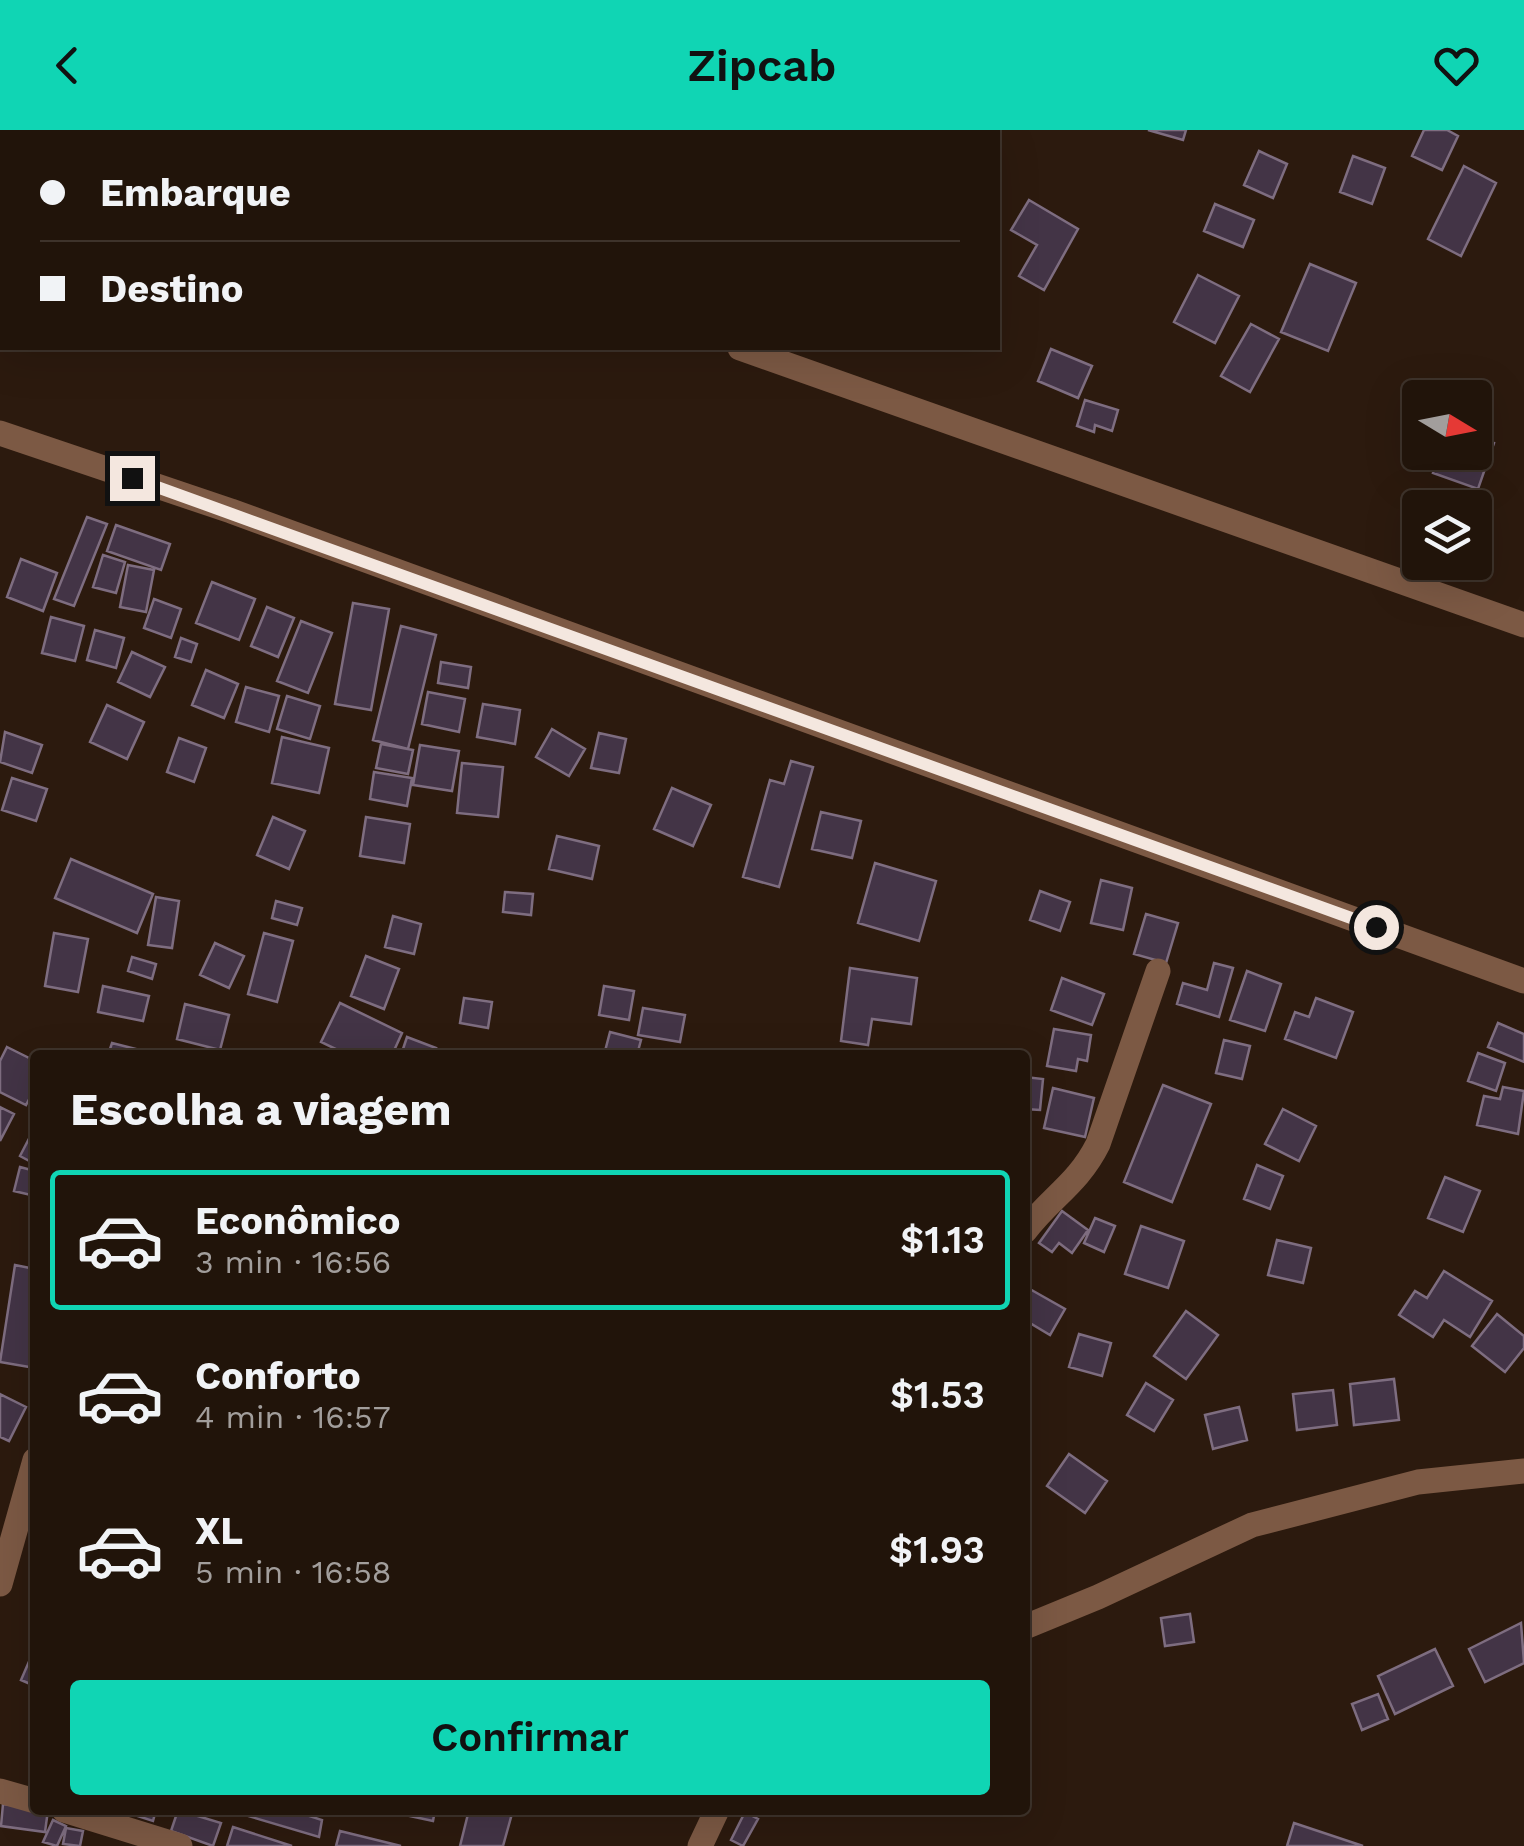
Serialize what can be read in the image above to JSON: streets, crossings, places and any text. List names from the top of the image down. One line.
{"north":"right","page":{"header":"Zipcab","banner":["Embarque","Destino"],"heading":"Escolha a viagem","list":[{"name":"Econômico","note":"3 min · 16:56","value":"$1.13"},{"name":"Conforto","note":"4 min · 16:57","value":"$1.53"},{"name":"XL","note":"5 min · 16:58","value":"$1.93"}],"buttons":"Confirmar"}}
